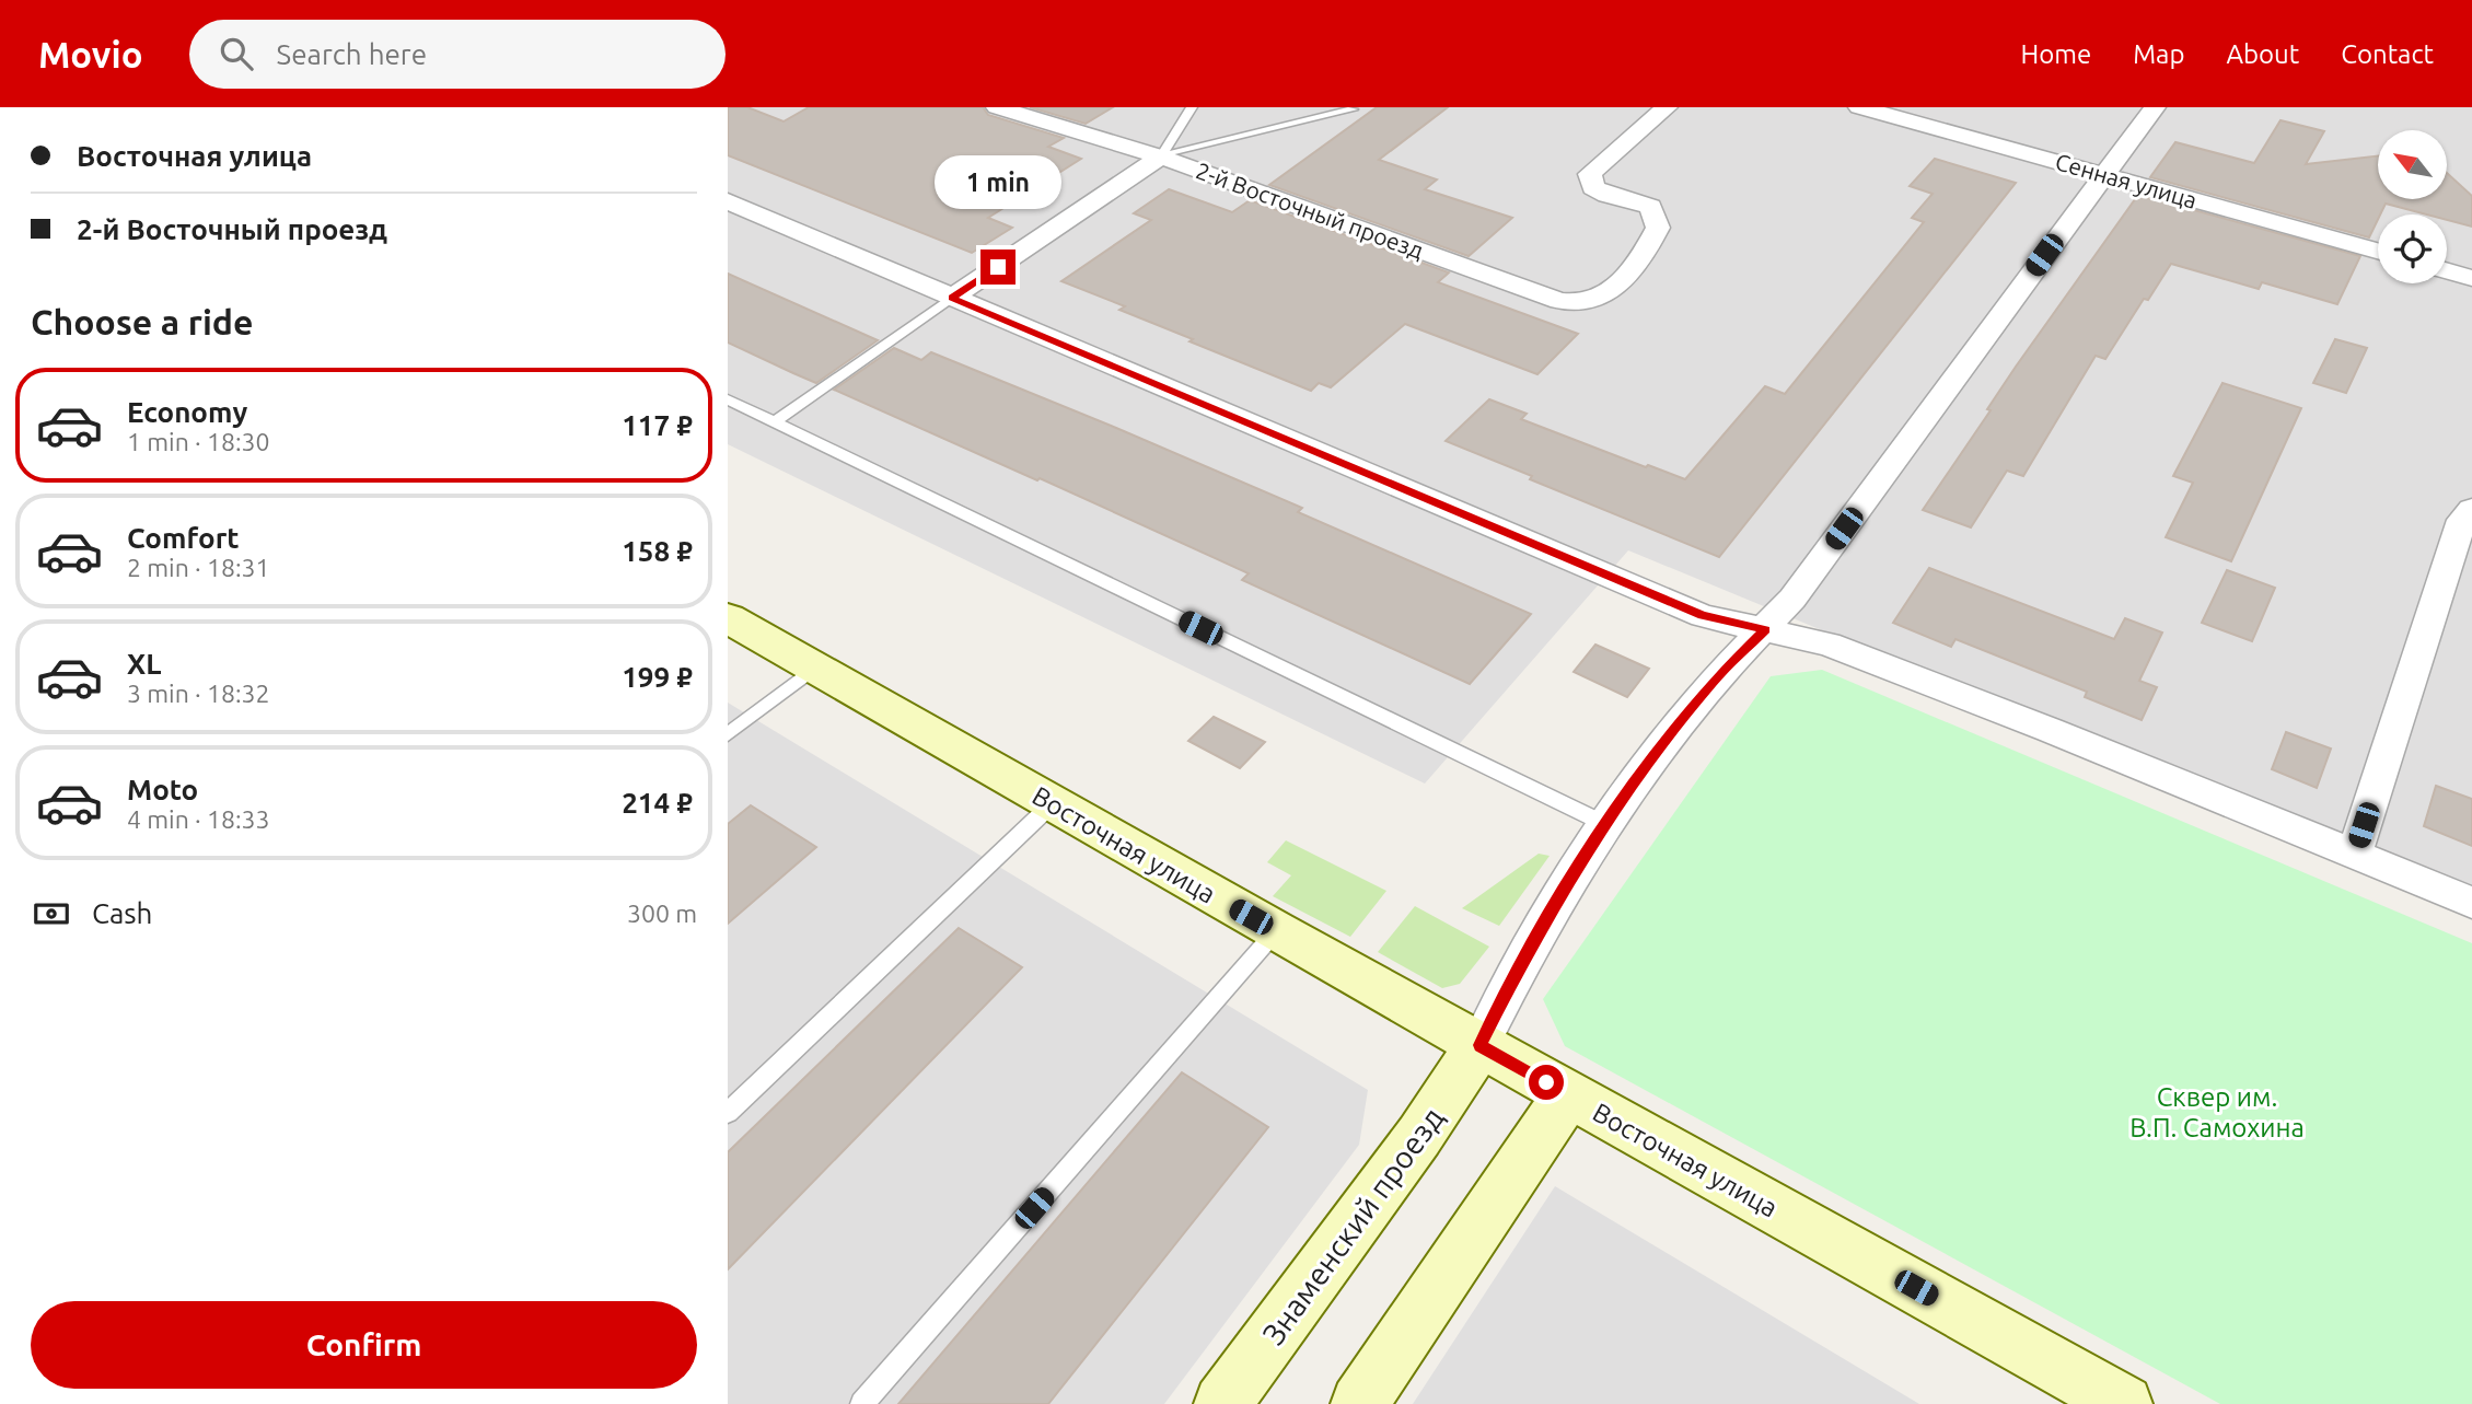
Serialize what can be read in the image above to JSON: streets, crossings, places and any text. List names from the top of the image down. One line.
{"streets":{"main road":["Восточная улица","Знаменский проезд"],"street":["Сенная улица","2-й Восточный проезд"]},"crossings":[["Восточная улица","Знаменский проезд"]],"parks":["Сквер им. В.П. Самохина"],"north":"top left","page":{"header":"Movio","search":"Search here","nav":["Home","Map","About","Contact"],"banner":["Восточная улица","2-й Восточный проезд"],"bubble":"1 min","heading":"Choose a ride","list":[{"name":"Economy","note":"1 min · 18:30","value":"117 ₽"},{"name":"Comfort","note":"2 min · 18:31","value":"158 ₽"},{"name":"XL","note":"3 min · 18:32","value":"199 ₽"},{"name":"Moto","note":"4 min · 18:33","value":"214 ₽"}],"pay":["Cash","300 m"],"buttons":"Confirm"}}
